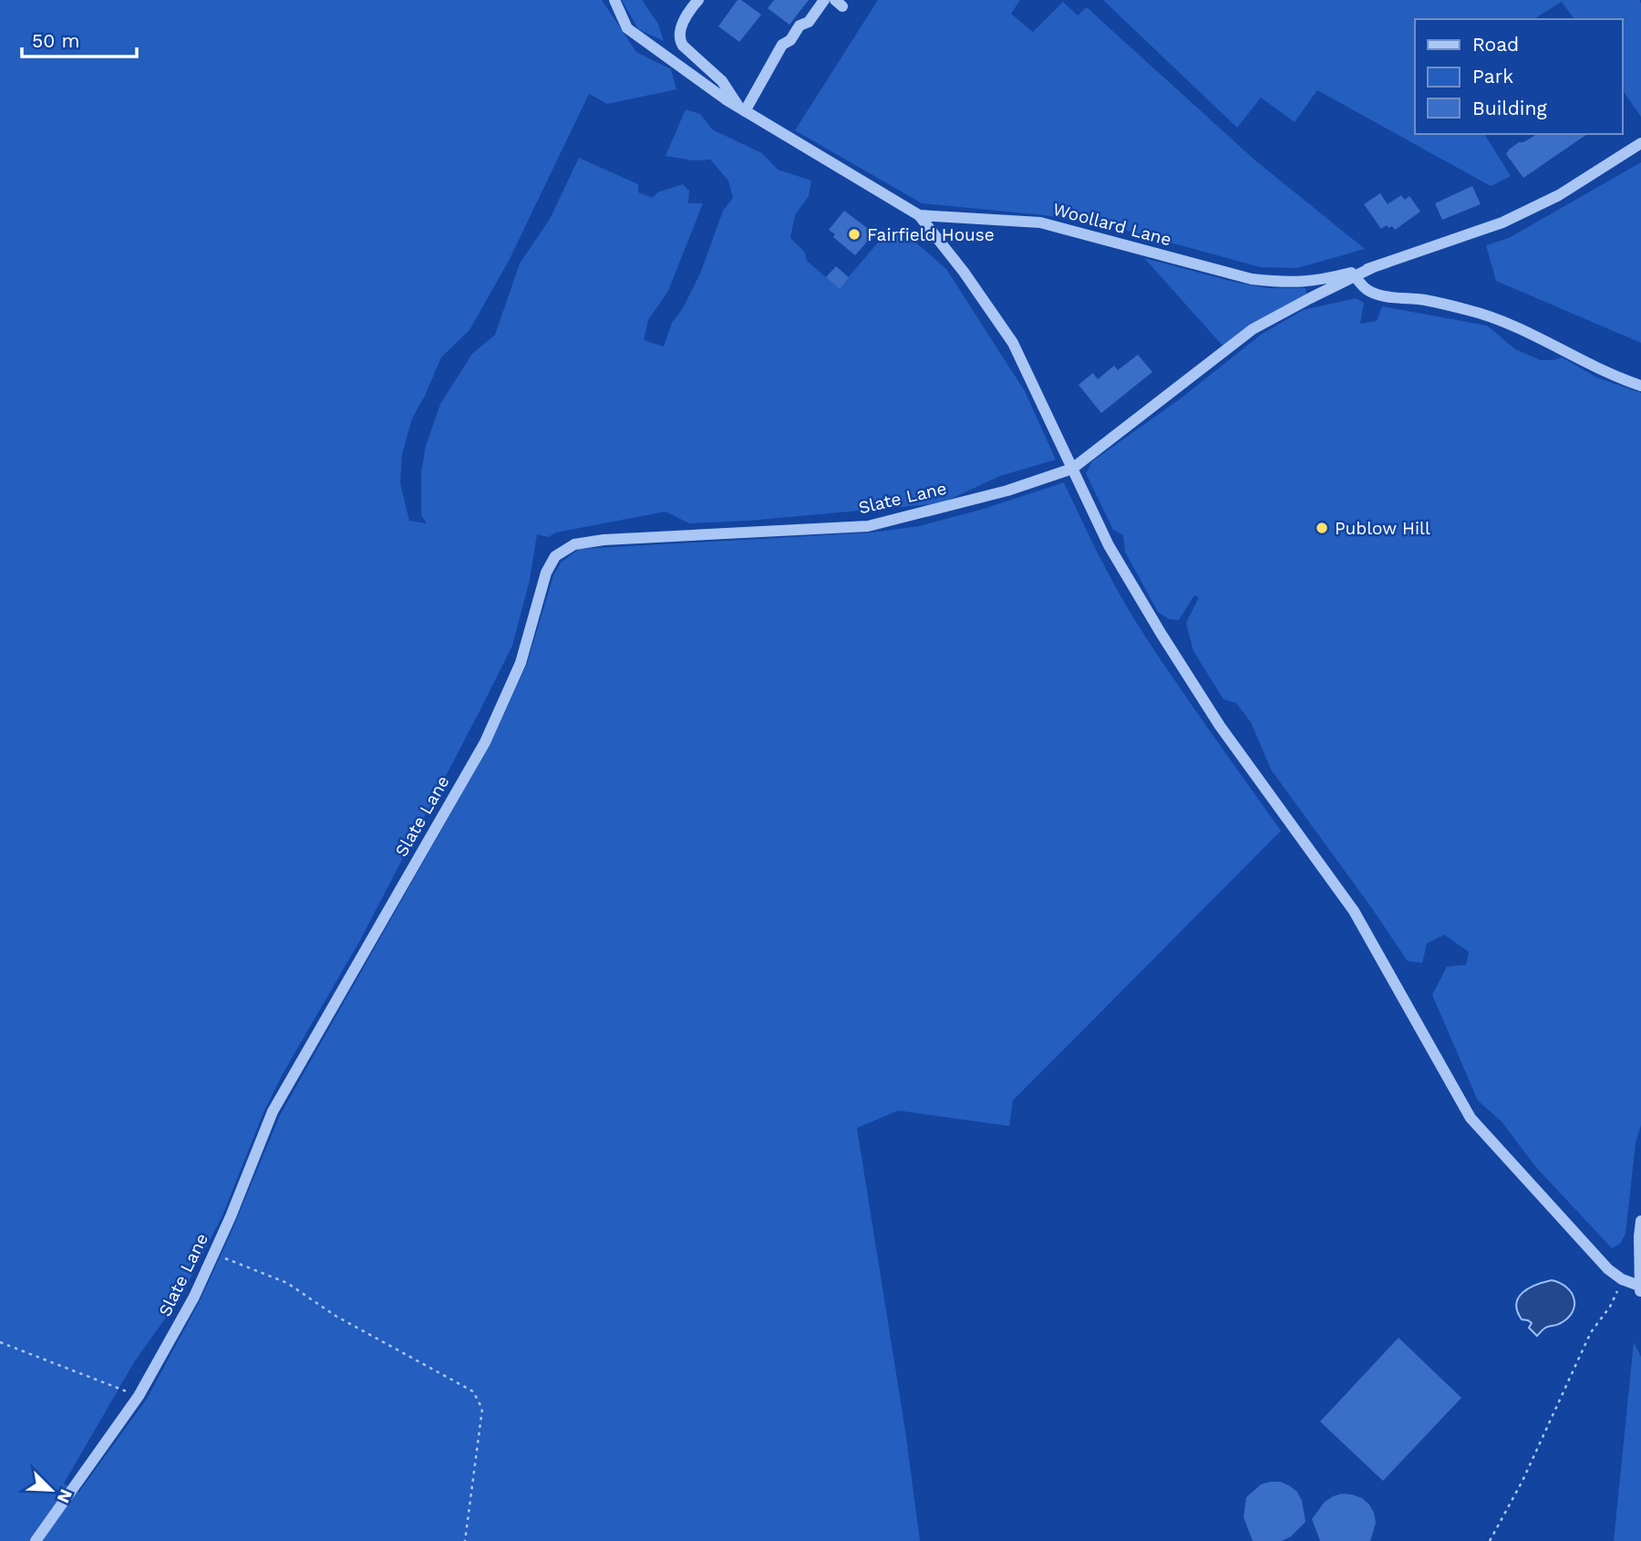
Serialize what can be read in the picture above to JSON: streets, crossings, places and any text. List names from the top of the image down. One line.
{"streets":{"street":["Woollard Lane","Slate Lane"]},"crossings":[["Woollard Lane","Slate Lane"]],"places":["Fairfield House","Publow Hill"],"legend":["Road","Park","Building"],"scale_bar":"50 m","north":"bottom right"}
